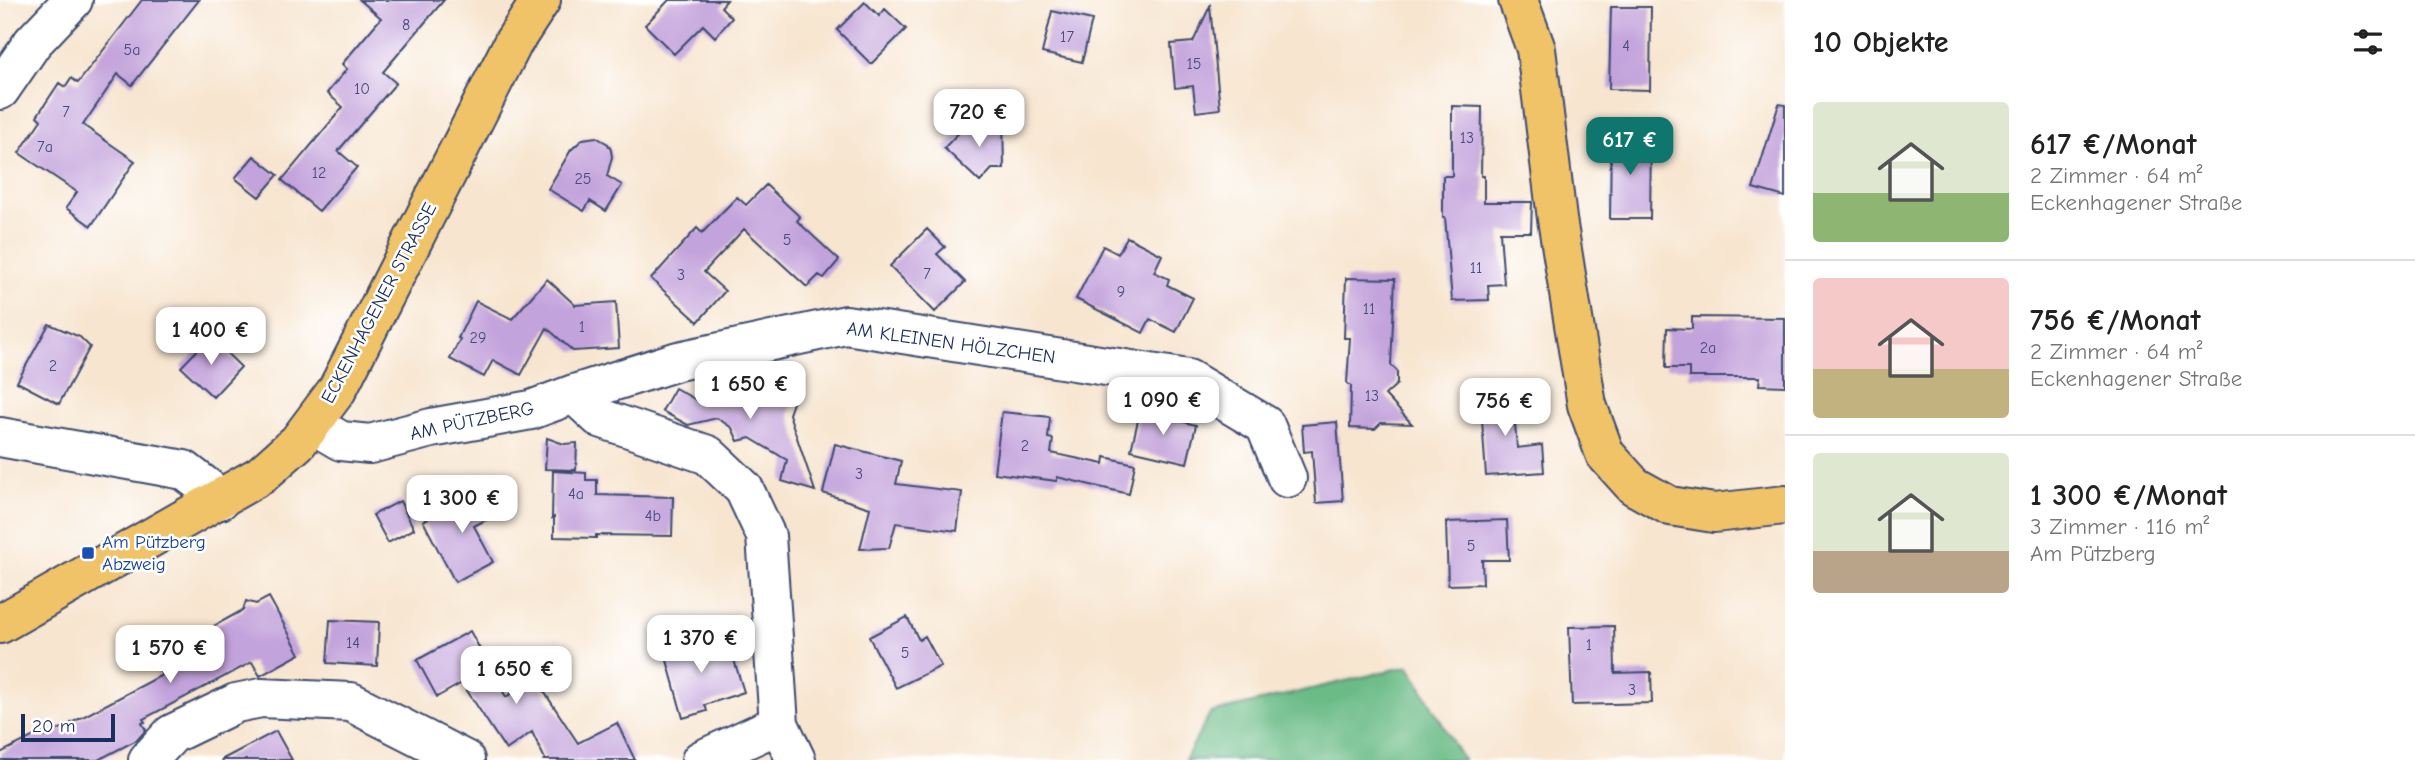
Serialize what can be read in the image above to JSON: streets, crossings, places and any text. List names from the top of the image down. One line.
{"streets":{"main road":["ECKENHAGENER STRASSE"],"street":["AM KLEINEN HÖLZCHEN","AM PÜTZBERG"]},"crossings":[["ECKENHAGENER STRASSE","AM PÜTZBERG"],["AM KLEINEN HÖLZCHEN","AM PÜTZBERG"]],"places":{"transit":["Am Pützberg Abzweig"]},"house_numbers":["8","17","4","5a","15","10","7","13","7a","12","25","5","11","7","3","9","11","1","29","2a","2","13","2","3","4a","4b","5","14","1","5","3"],"scale_bar":"20 m","page":{"heading":"10 Objekte","list":[{"name":"617 €/Monat","note":"2 Zimmer · 64 m² · Eckenhagener Straße"},{"name":"756 €/Monat","note":"2 Zimmer · 64 m² · Eckenhagener Straße"},{"name":"1 300 €/Monat","note":"3 Zimmer · 116 m² · Am Pützberg"}],"price":["720 €","617 €","1 400 €","1 650 €","1 090 €","756 €","1 300 €","1 370 €","1 570 €","1 650 €"],"scale":"20 m"}}
